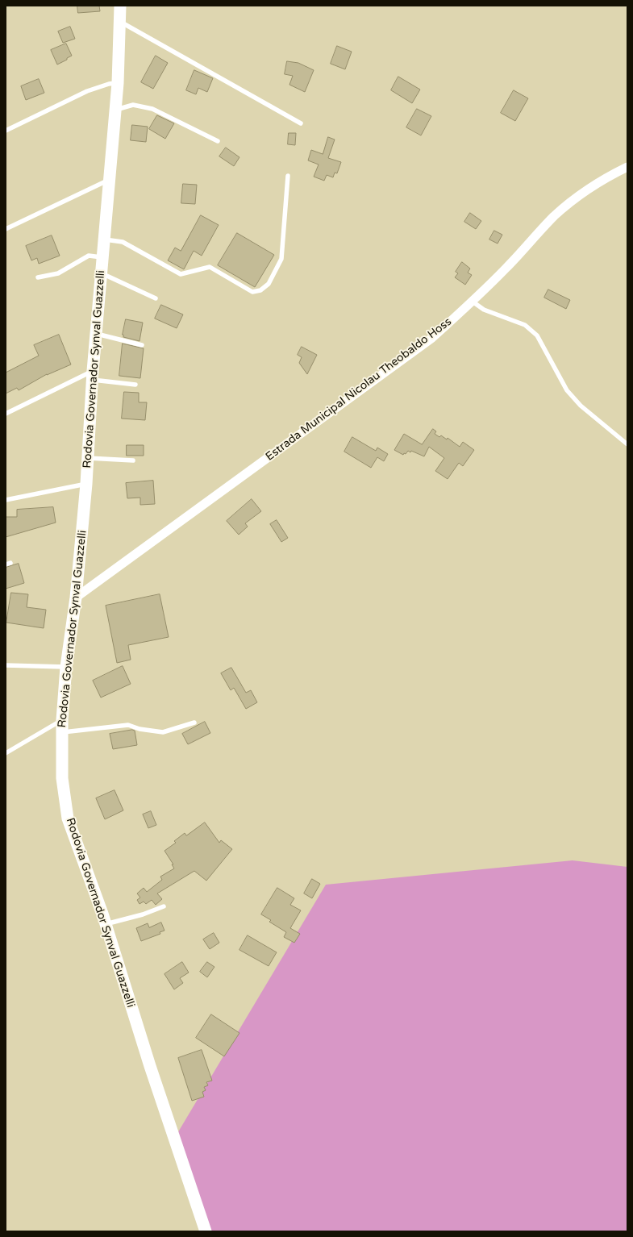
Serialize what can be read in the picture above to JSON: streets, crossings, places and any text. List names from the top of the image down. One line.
{"streets":{"main road":["Rodovia Governador Synval Guazzelli"],"street":["Estrada Municipal Nicolau Theobaldo Hoss"]},"crossings":[["Rodovia Governador Synval Guazzelli","Estrada Municipal Nicolau Theobaldo Hoss"]]}
